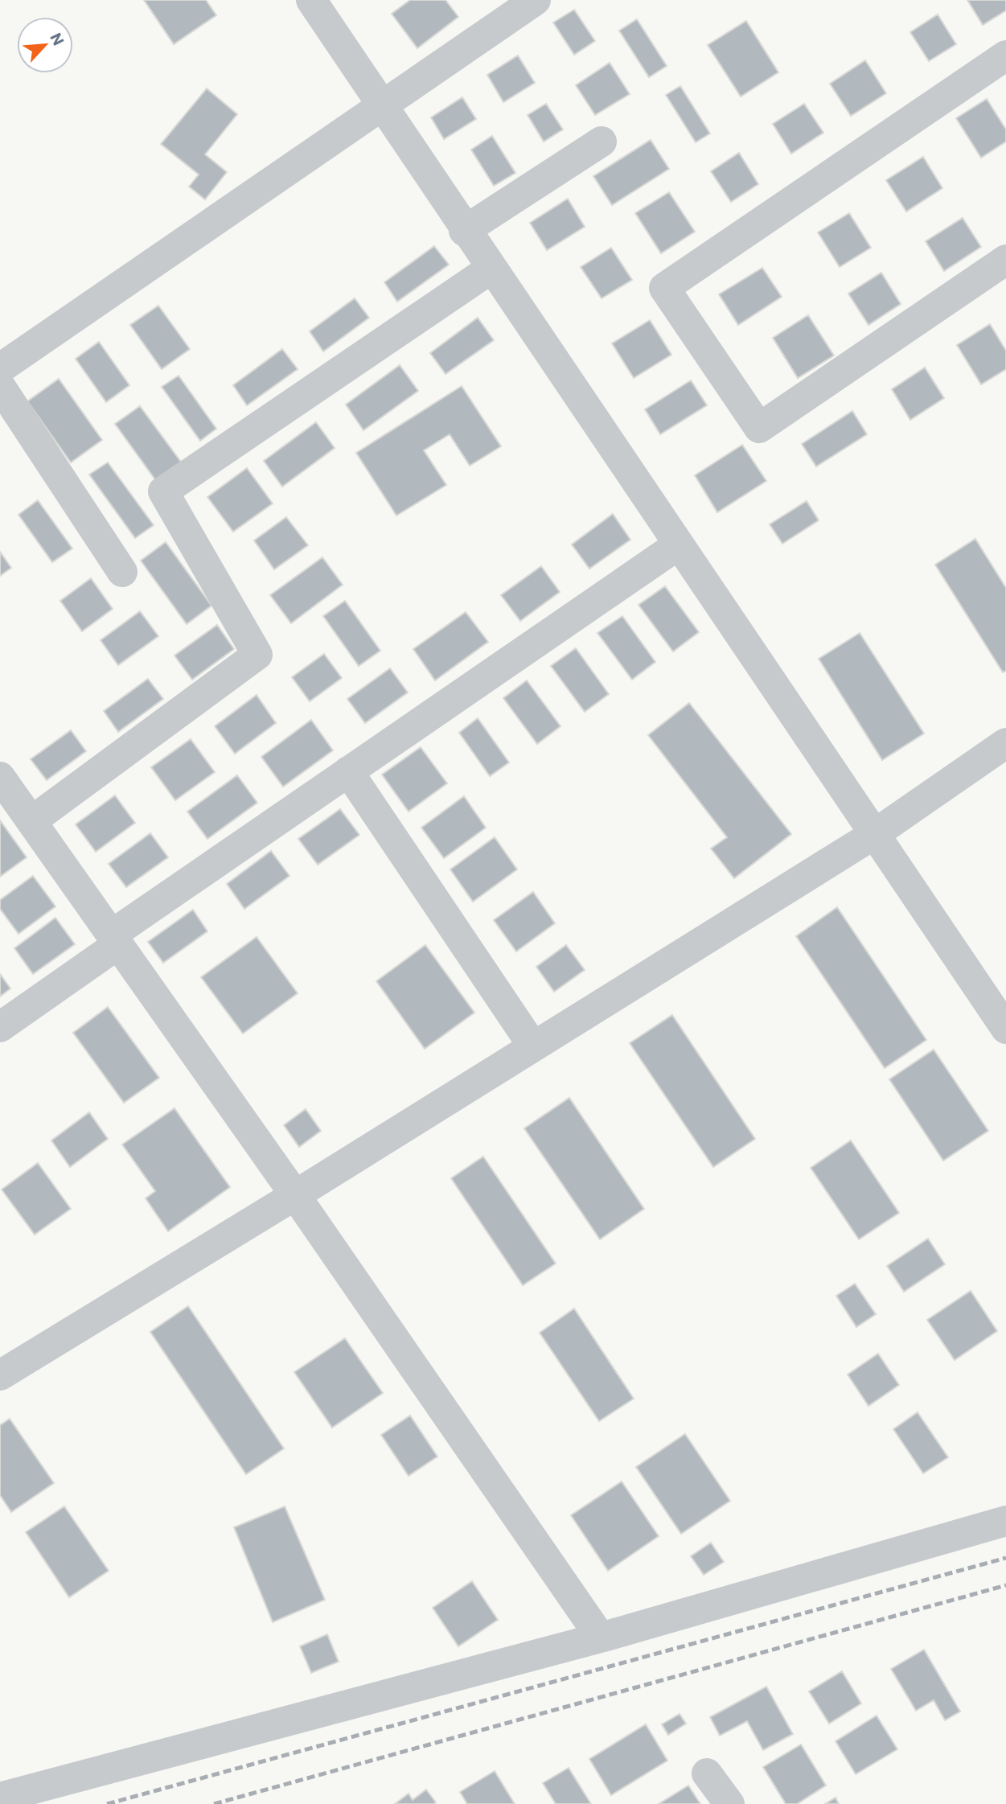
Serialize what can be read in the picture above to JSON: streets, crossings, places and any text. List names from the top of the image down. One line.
{"north":"top right"}
